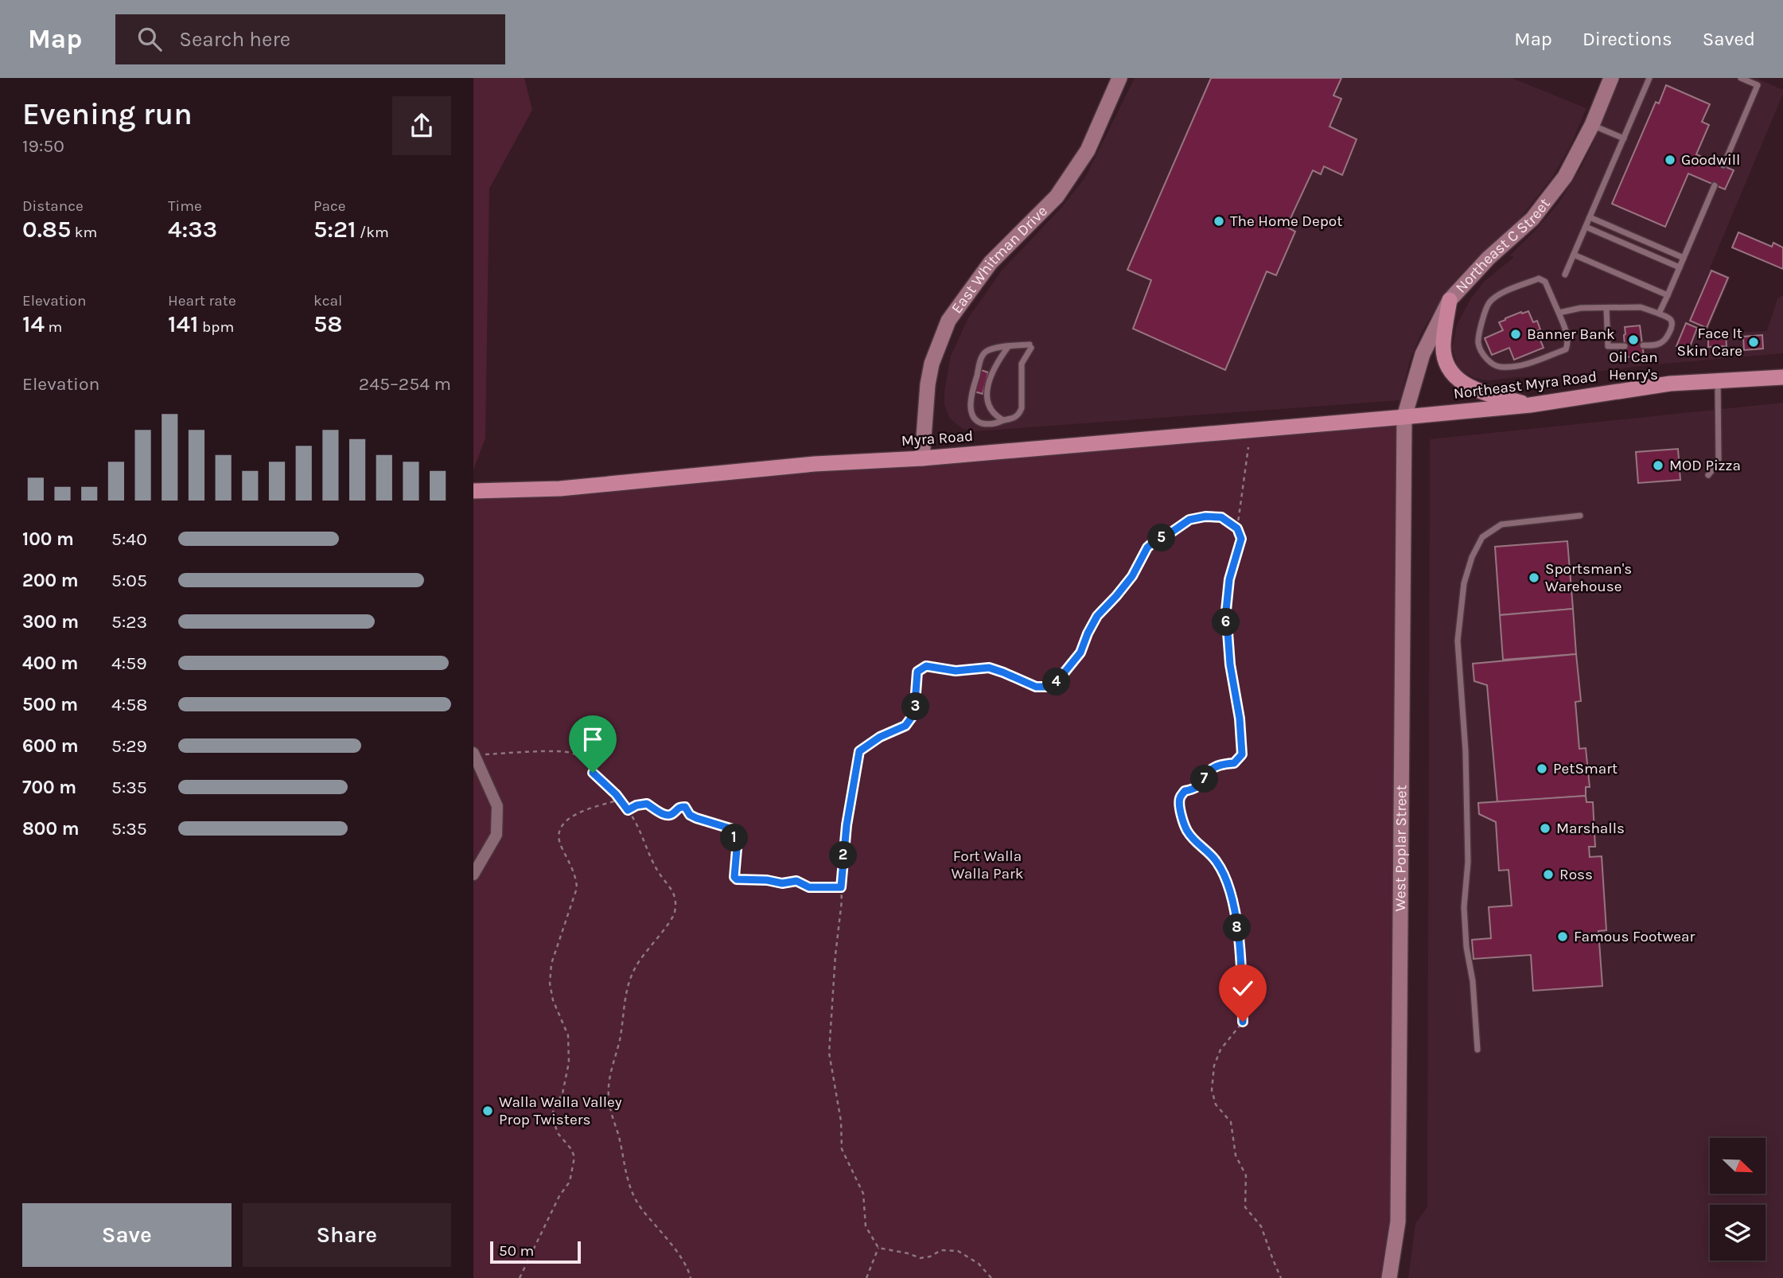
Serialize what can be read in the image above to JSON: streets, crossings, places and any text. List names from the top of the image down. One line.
{"streets":{"highway":["Northeast Myra Road","Myra Road"],"main road":["Northeast C Street","East Whitman Drive","West Poplar Street"]},"crossings":[["Northeast C Street","Northeast Myra Road"],["Northeast C Street","Myra Road"],["Northeast C Street","West Poplar Street"],["East Whitman Drive","Myra Road"],["Northeast Myra Road","Myra Road"],["Northeast Myra Road","West Poplar Street"],["Myra Road","West Poplar Street"]],"parks":["Fort Walla Walla Park"],"places":["Goodwill","The Home Depot","Banner Bank","Oil Can Henry's","Face It Skin Care","MOD Pizza","Sportsman's Warehouse","PetSmart","Marshalls","Ross","Famous Footwear","Walla Walla Valley Prop Twisters"],"scale_bar":"50 m","north":"bottom right","page":{"header":"Map","search":"Search here","nav":["Map","Directions","Saved"],"heading":["Evening run","19:50"],"stats":[["Distance","0.85 km"],["Time","4:33"],["Pace","5:21 /km"],["Elevation","14 m"],["Heart rate","141 bpm"],["kcal","58"]],"chart":["Elevation","245–254 m"],"list":[{"name":"100 m","note":"5:40"},{"name":"200 m","note":"5:05"},{"name":"300 m","note":"5:23"},{"name":"400 m","note":"4:59"},{"name":"500 m","note":"4:58"},{"name":"600 m","note":"5:29"},{"name":"700 m","note":"5:35"},{"name":"800 m","note":"5:35"}],"pins":["5","6","4","3","7","1","2","8"],"buttons":["Save","Share"],"scale":"50 m"}}
